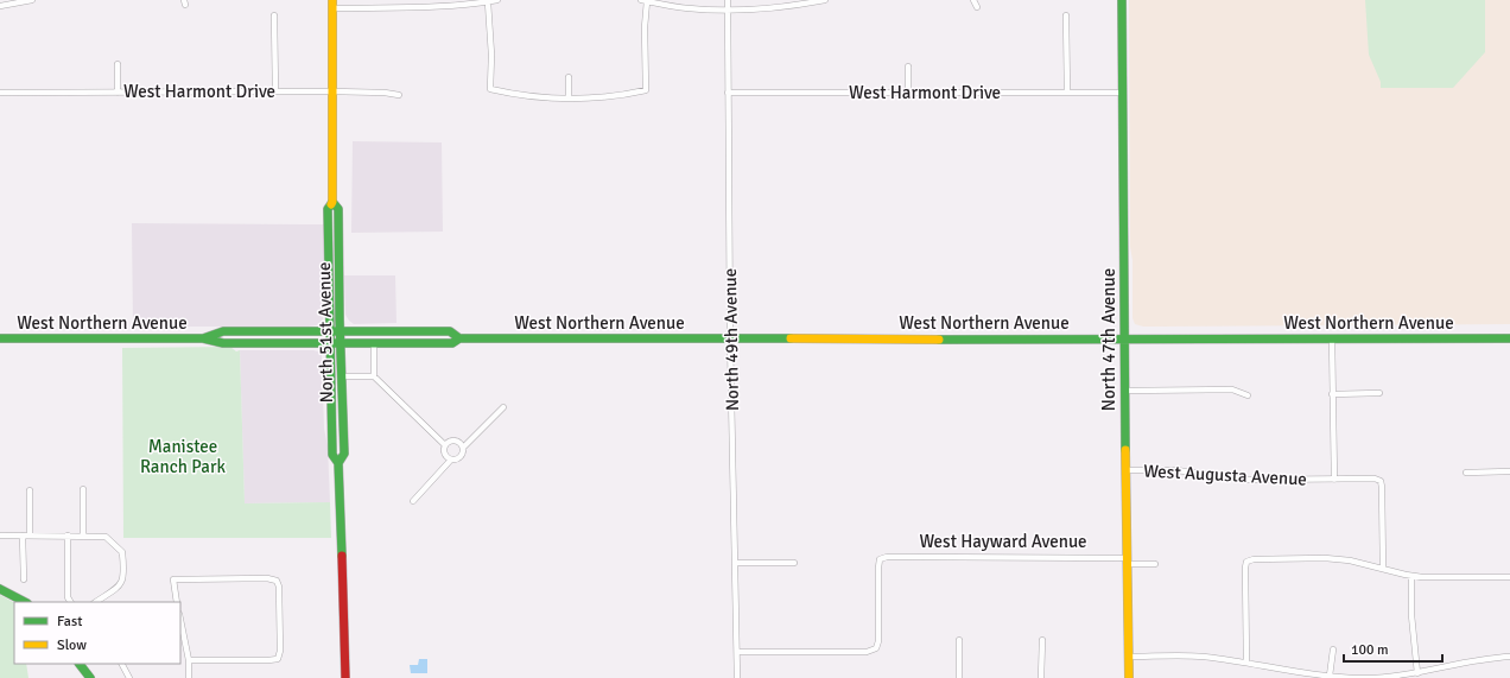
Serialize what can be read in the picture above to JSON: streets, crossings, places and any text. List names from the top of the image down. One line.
{"streets":{"main road":["West Northern Avenue","North 51st Avenue","North 47th Avenue"],"street":["West Harmont Drive","North 49th Avenue","West Augusta Avenue","West Hayward Avenue"]},"crossings":[["West Harmont Drive","North 51st Avenue"],["West Harmont Drive","North 49th Avenue"],["West Harmont Drive","North 47th Avenue"],["West Northern Avenue","North 51st Avenue"],["West Northern Avenue","North 49th Avenue"],["West Northern Avenue","North 47th Avenue"],["North 49th Avenue","West Hayward Avenue"],["North 47th Avenue","West Augusta Avenue"],["North 47th Avenue","West Hayward Avenue"]],"parks":["Manistee Ranch Park"],"legend":["Fast","Slow"],"scale_bar":"100 m"}
